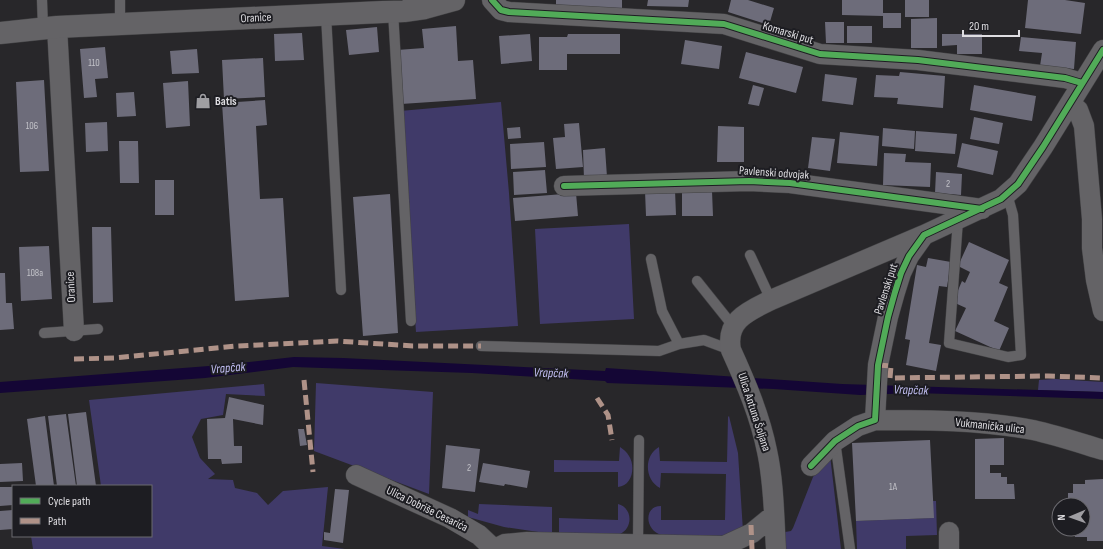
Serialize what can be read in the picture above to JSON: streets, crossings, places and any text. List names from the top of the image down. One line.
{"streets":{"main road":["Oranice"],"street":["Komarski put","Pavlenski odvojak","Pavlenski put","Ulica Antuna Šoljana","Vukmanička ulica","Ulica Dobriše Cesarića"]},"crossings":[["Komarski put","Pavlenski put"],["Pavlenski odvojak","Pavlenski put"],["Pavlenski put","Ulica Antuna Šoljana"],["Pavlenski put","Vukmanička ulica"],["Ulica Antuna Šoljana","Ulica Dobriše Cesarića"]],"water":["Vrapčak"],"places":{"shop":["Batis"]},"house_numbers":["110","106","2","108a","2","1A"],"legend":["Cycle path","Path"],"scale_bar":"20 m","north":"left"}
